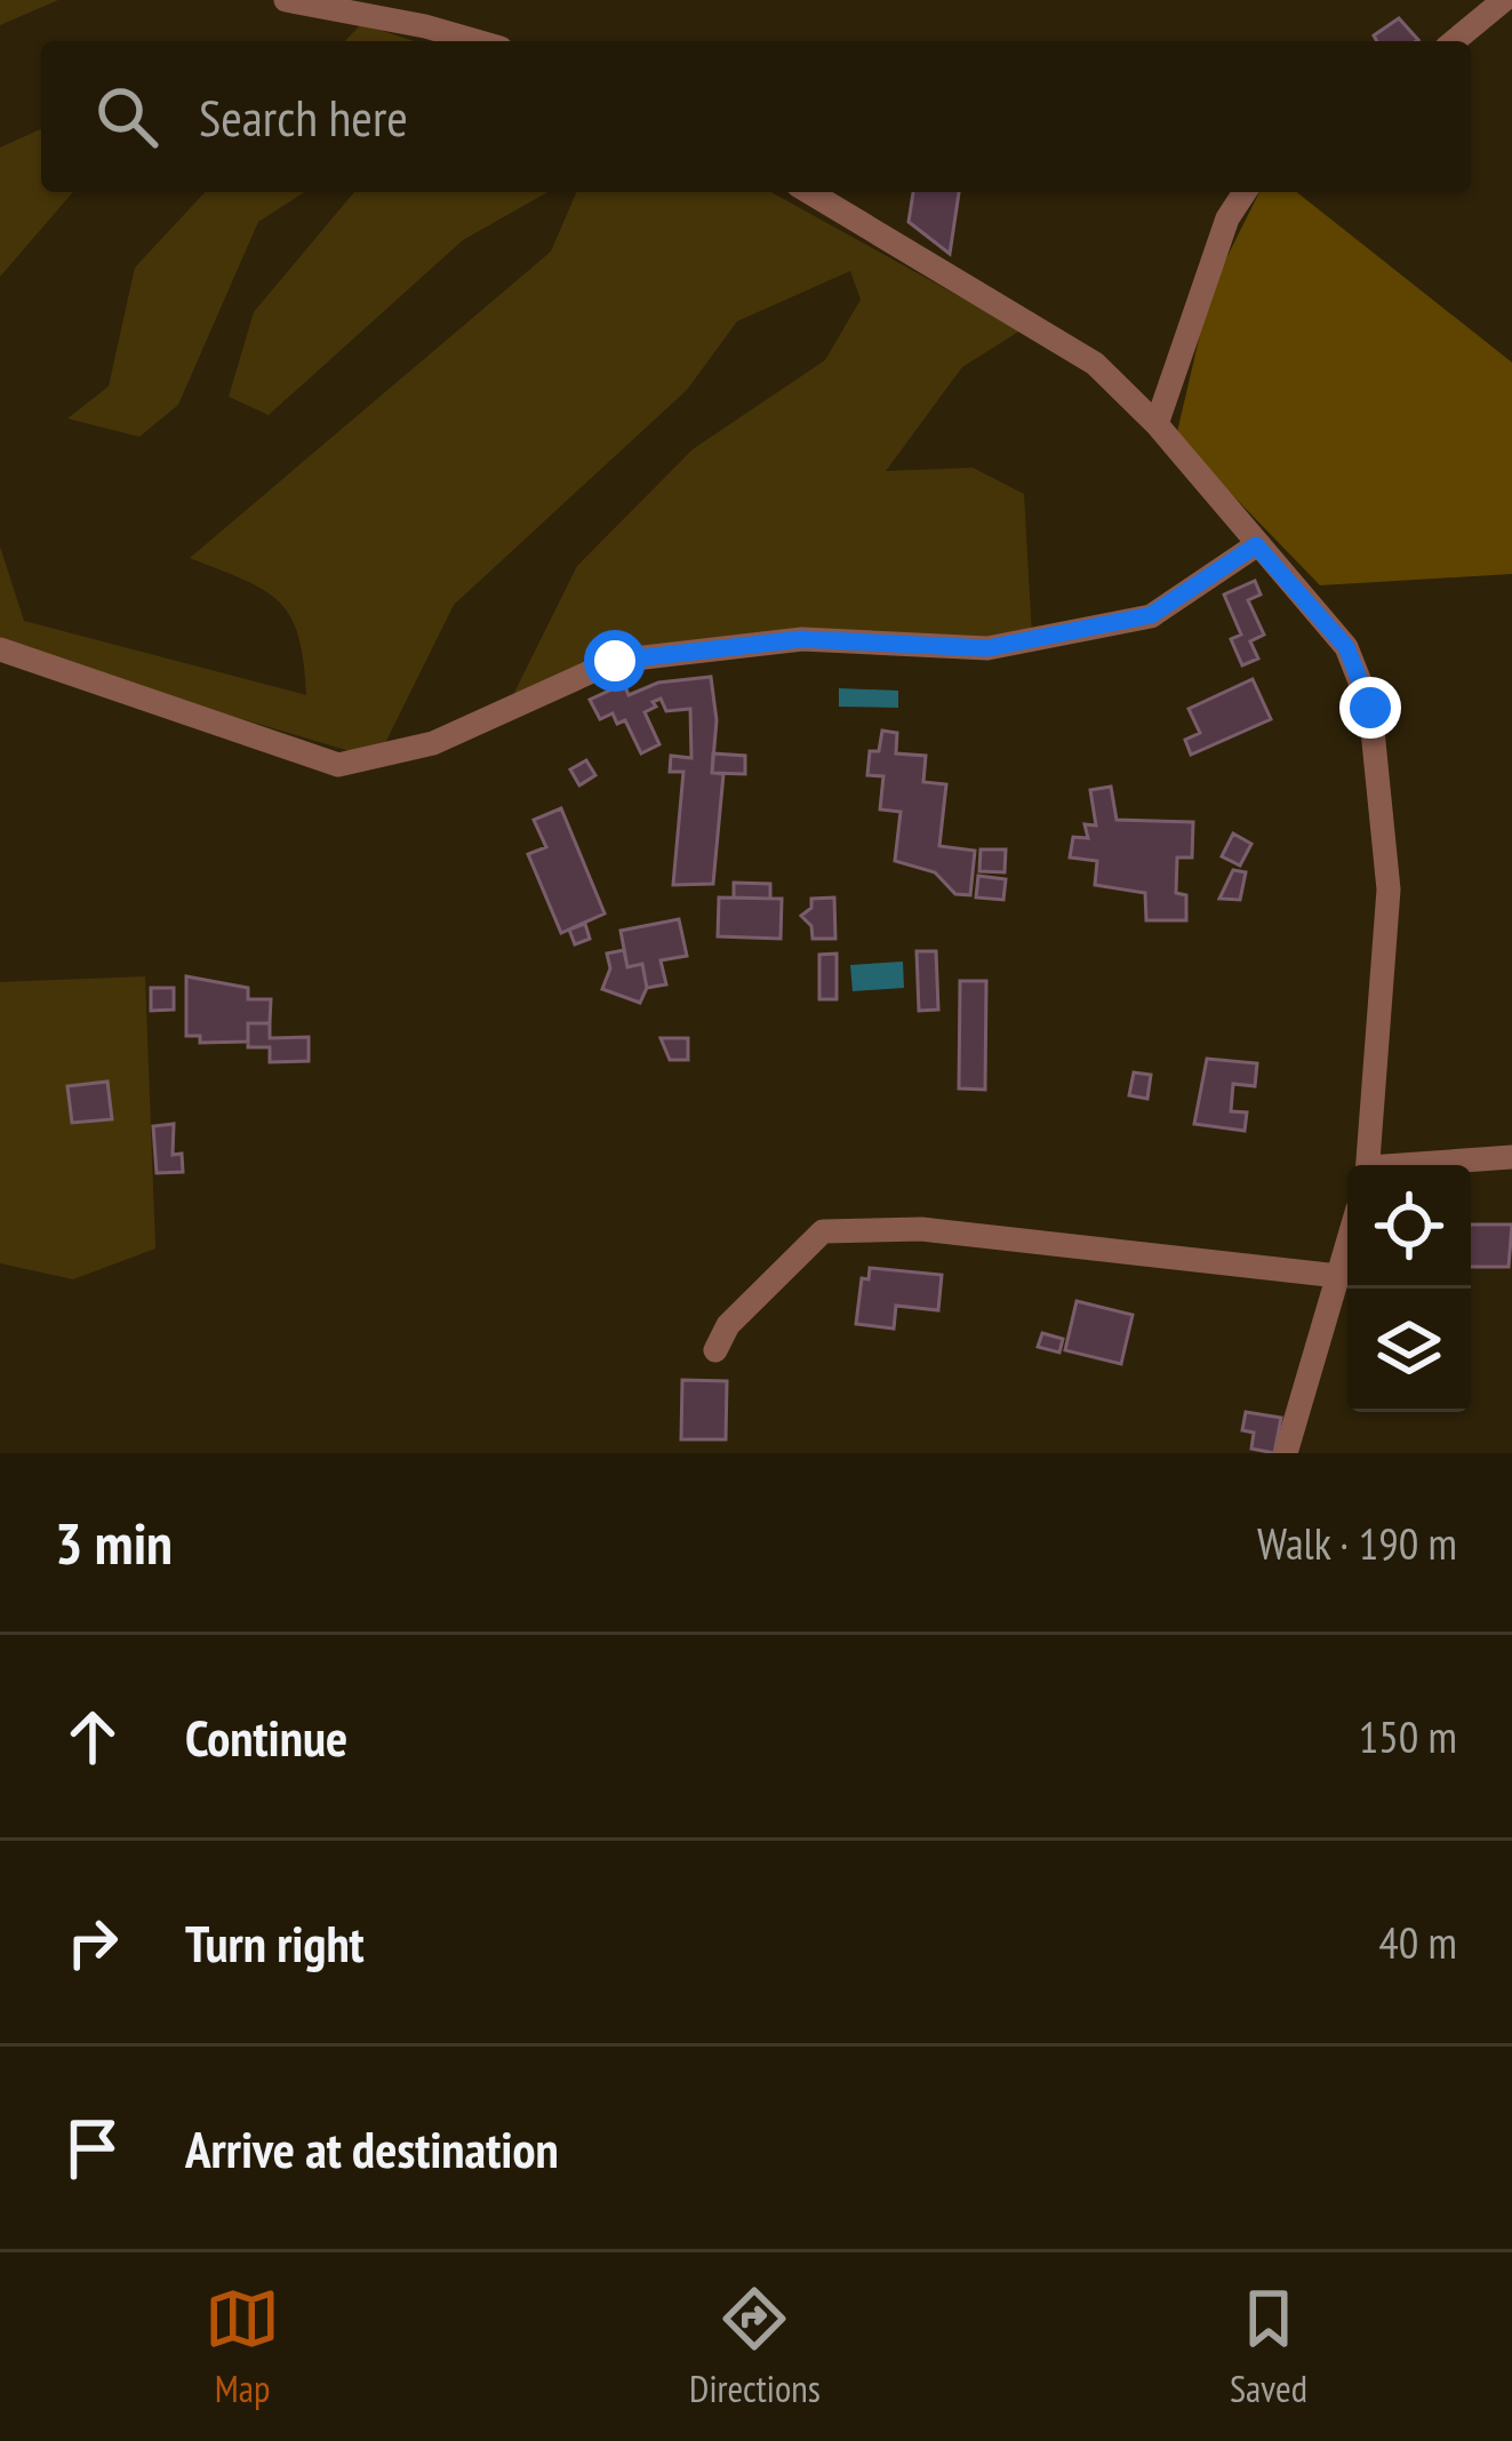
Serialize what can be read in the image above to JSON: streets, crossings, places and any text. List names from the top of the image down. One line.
{"page":{"search":"Search here","heading":["3 min","Walk · 190 m"],"list":[["Continue","150 m"],["Turn right","40 m"],"Arrive at destination"],"nav":["Map","Directions","Saved"]}}
